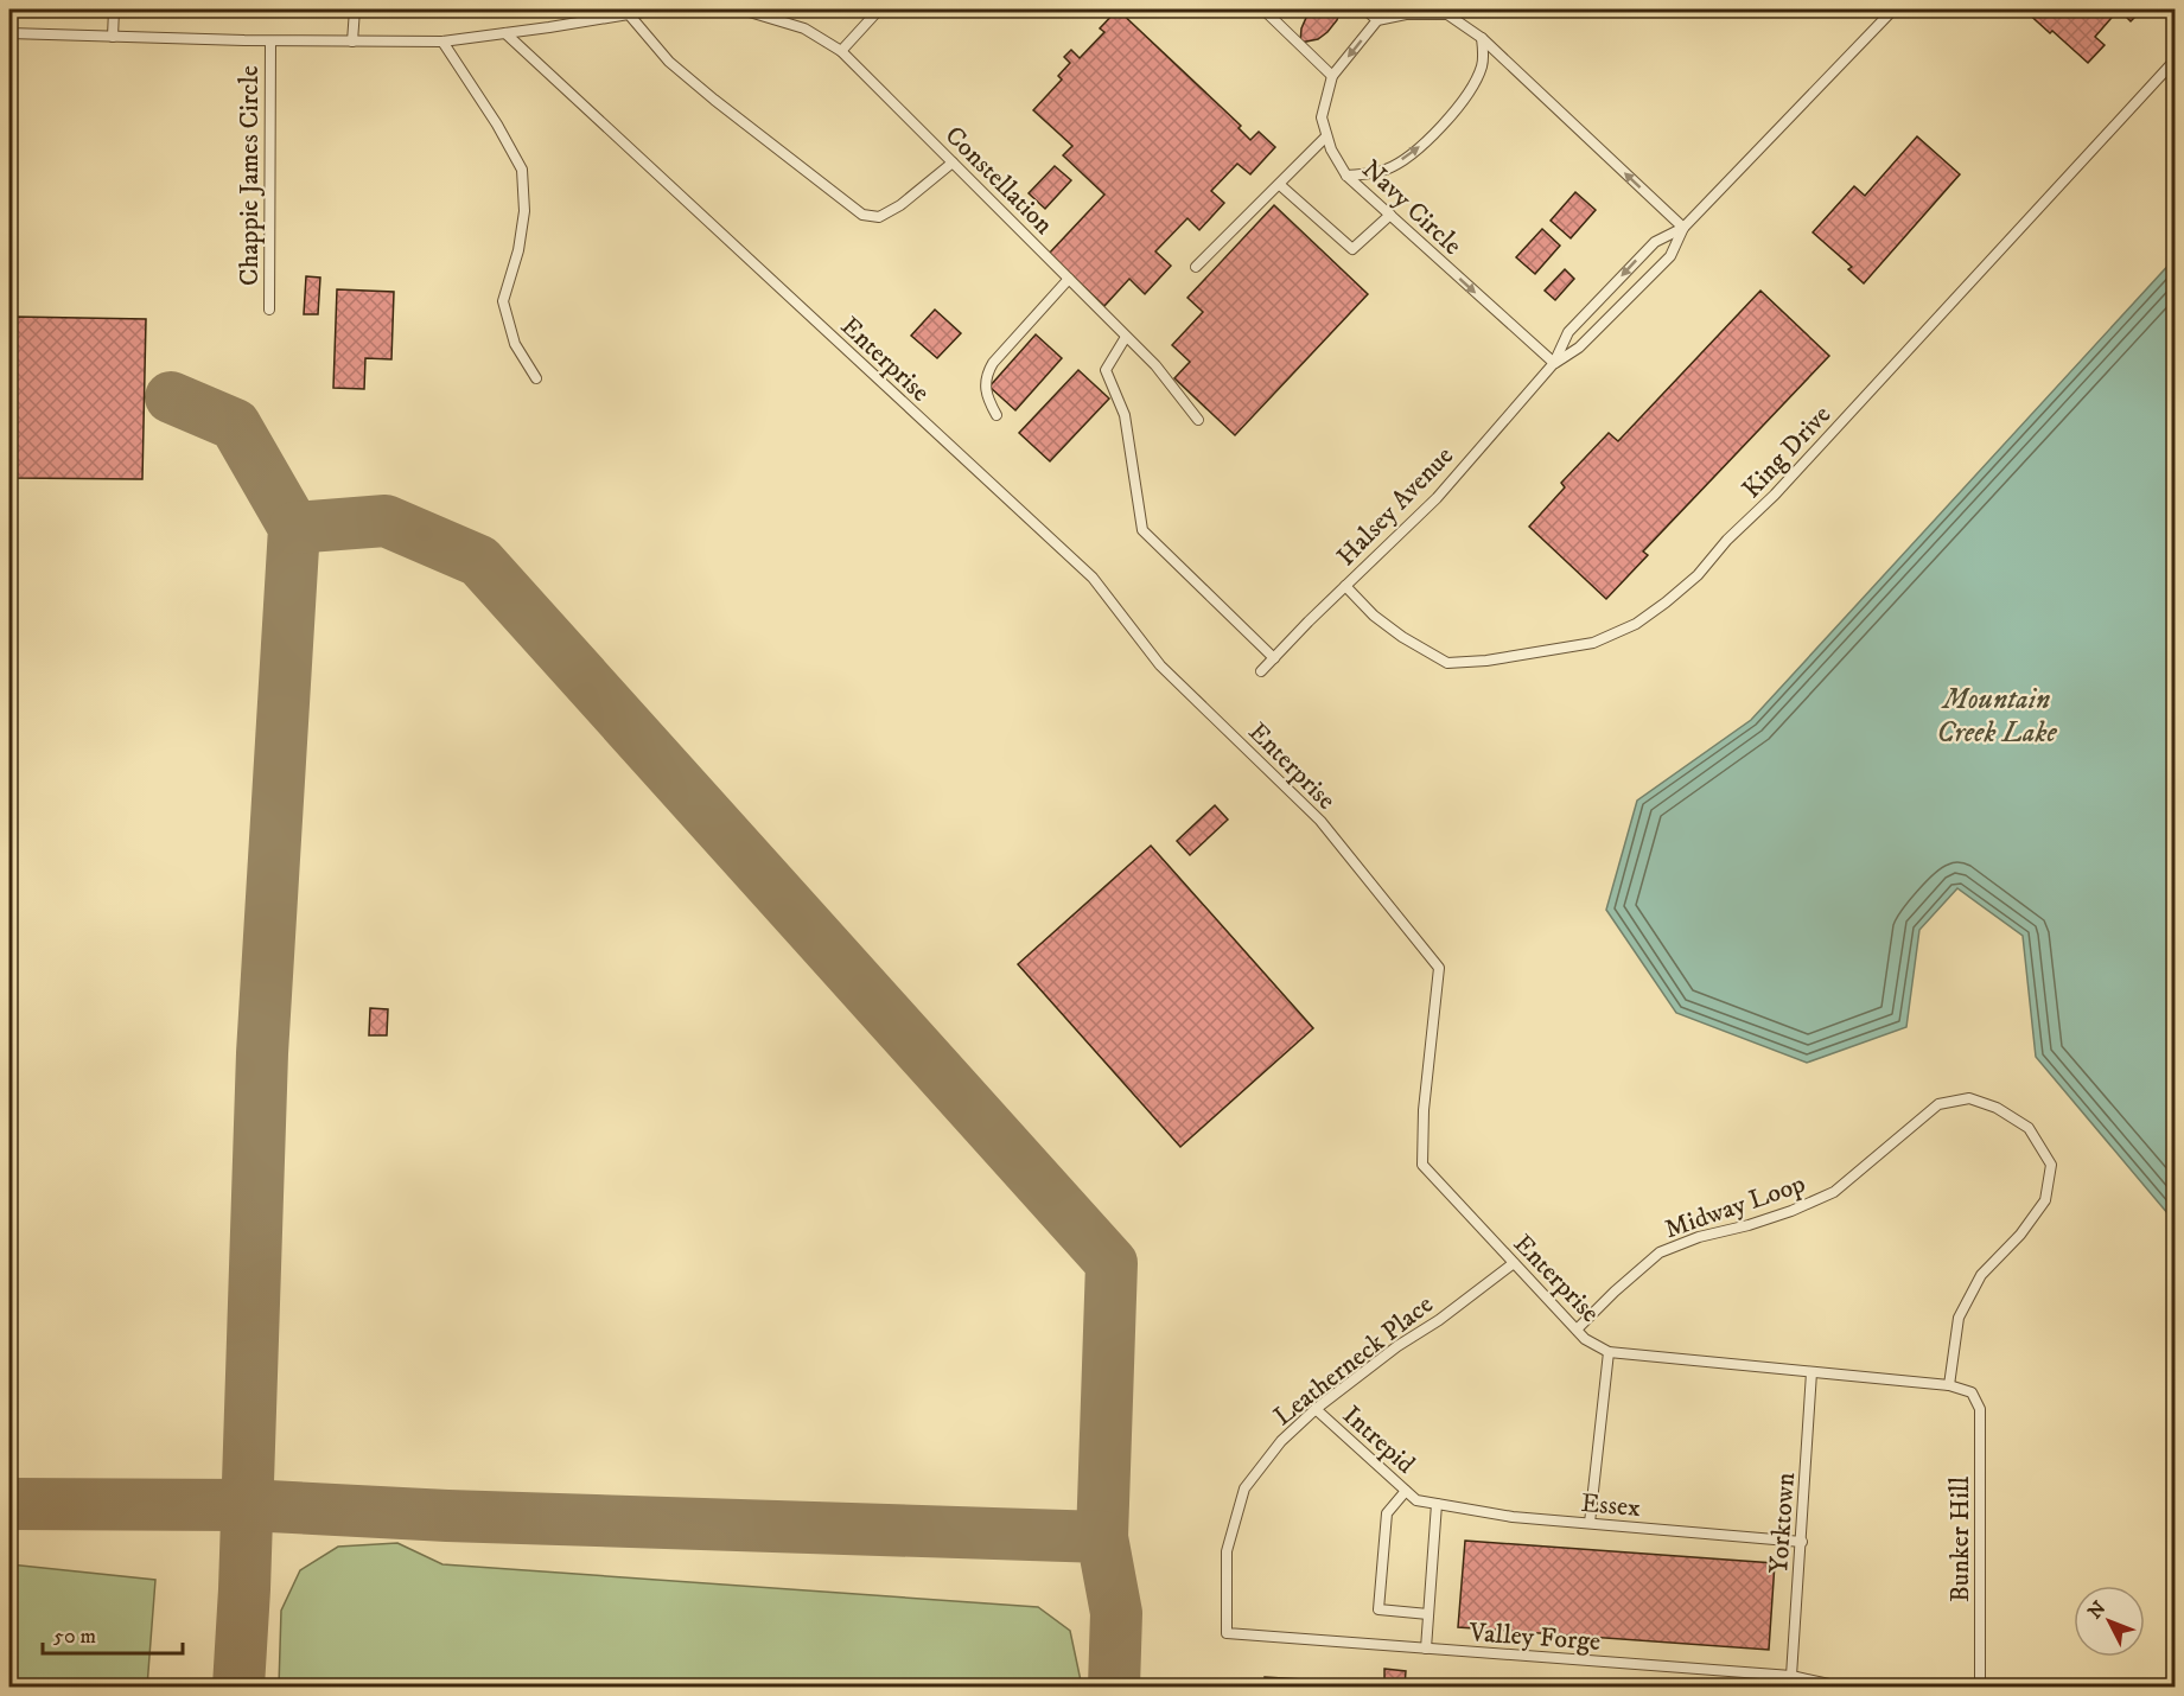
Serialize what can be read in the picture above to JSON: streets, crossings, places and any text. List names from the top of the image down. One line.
{"streets":{"lane":["Chappie James Circle","Constellation","Navy Circle","Enterprise","King Drive","Halsey Avenue","Midway Loop","Leatherneck Place","Intrepid","Essex","Yorktown","Bunker Hill","Valley Forge"]},"crossings":[["Navy Circle","Halsey Avenue"],["Enterprise","Midway Loop"],["Enterprise","Leatherneck Place"],["Enterprise","Yorktown"],["Enterprise","Bunker Hill"],["King Drive","Halsey Avenue"],["Leatherneck Place","Intrepid"],["Leatherneck Place","Valley Forge"],["Intrepid","Essex"],["Essex","Yorktown"],["Yorktown","Valley Forge"]],"one_way":["Navy Circle"],"water":["Mountain Creek Lake"],"scale_bar":"50 m","north":"top left"}
